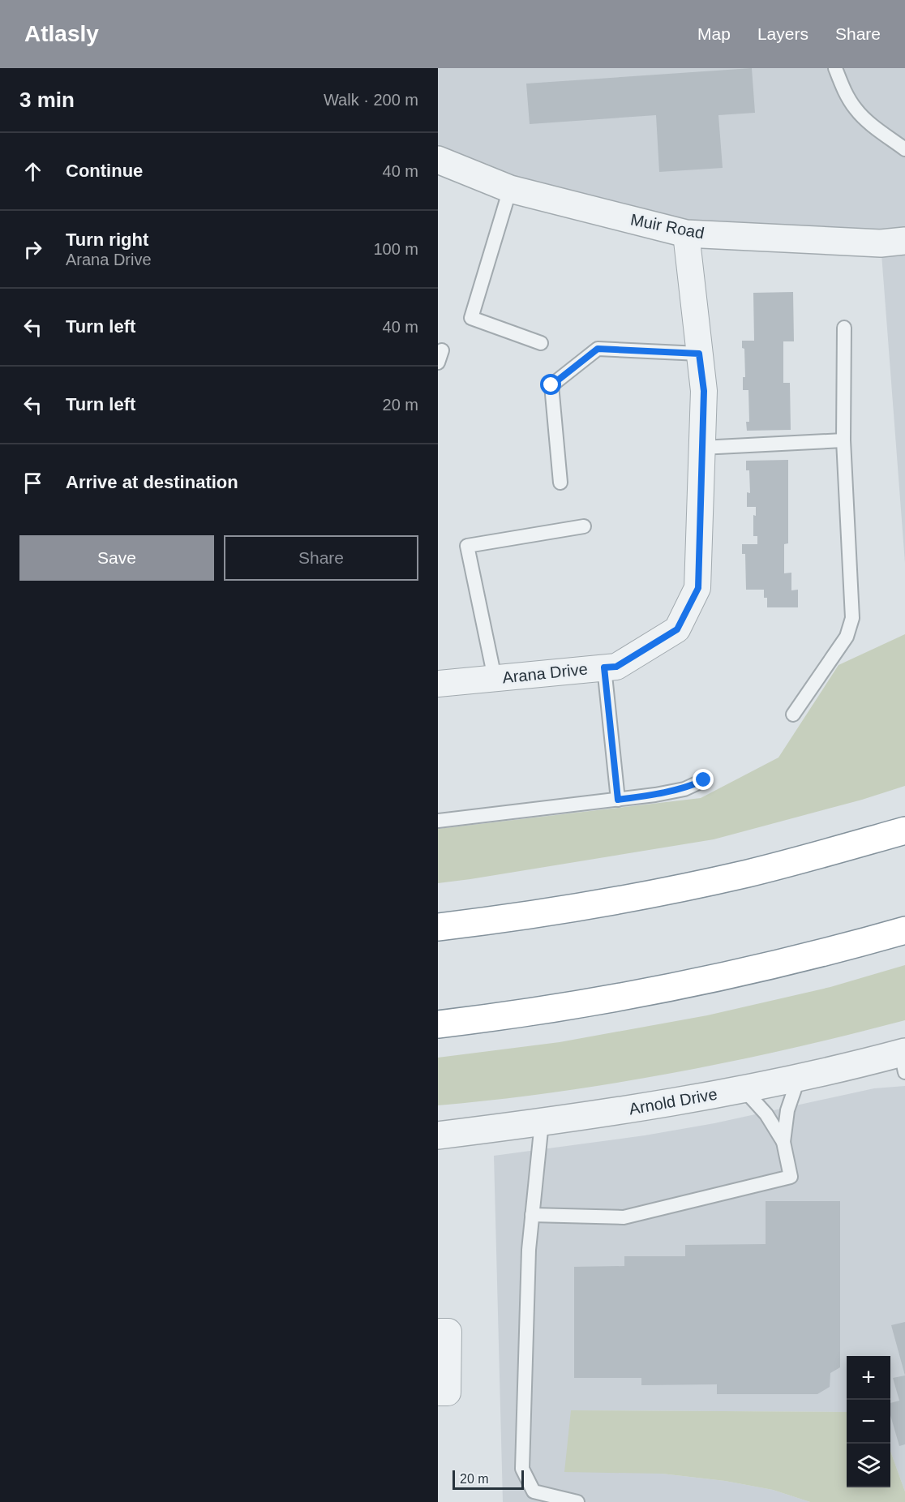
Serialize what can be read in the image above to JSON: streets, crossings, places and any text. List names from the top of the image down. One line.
{"streets":{"street":["Muir Road","Arana Drive","Arnold Drive"]},"crossings":[["Muir Road","Arana Drive"]],"scale_bar":"20 m","page":{"header":"Atlasly","nav":["Map","Layers","Share"],"heading":["3 min","Walk · 200 m"],"list":[["Continue","40 m"],["Turn right","Arana Drive","100 m"],["Turn left","40 m"],["Turn left","20 m"],"Arrive at destination"],"buttons":["Save","Share"],"map_buttons":["+","−"],"scale":"20 m"}}
